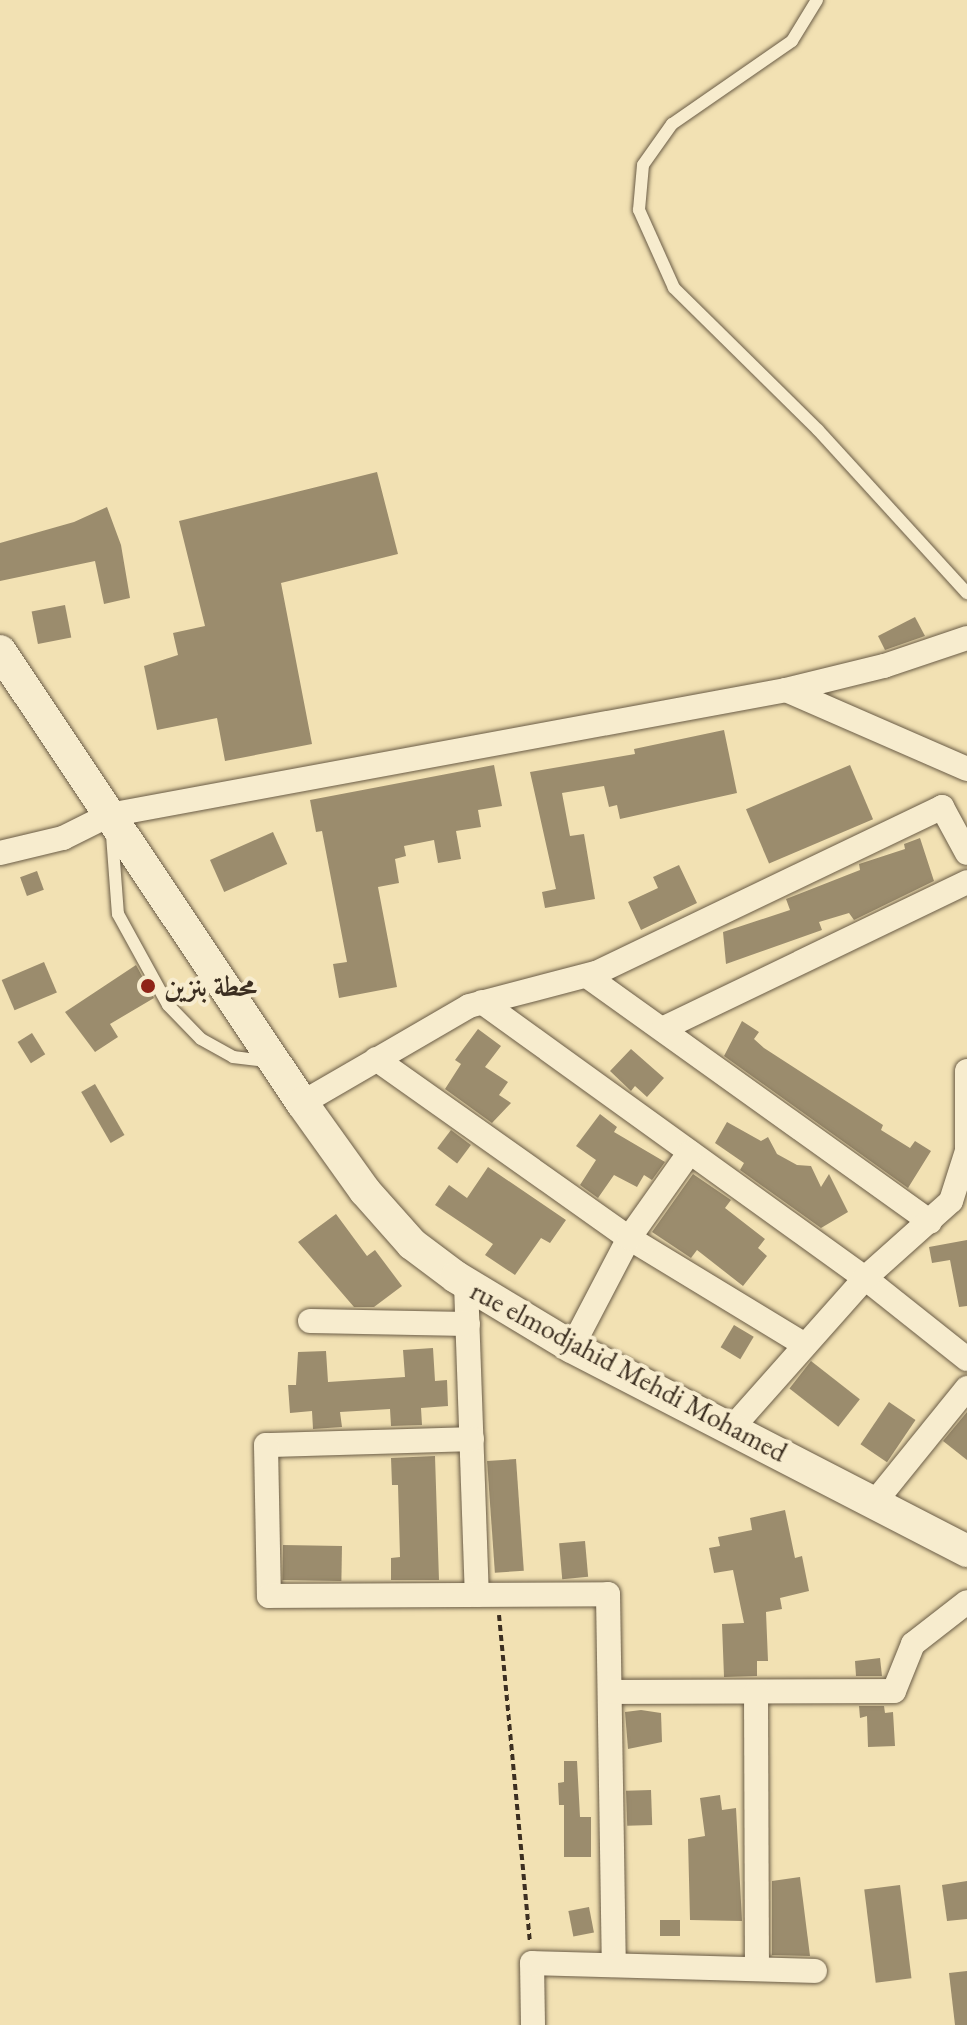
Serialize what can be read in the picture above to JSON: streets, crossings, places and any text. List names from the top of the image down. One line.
{"streets":{"main road":["rue elmodjahid Mehdi Mohamed"]},"places":["محطة بنزين"]}
